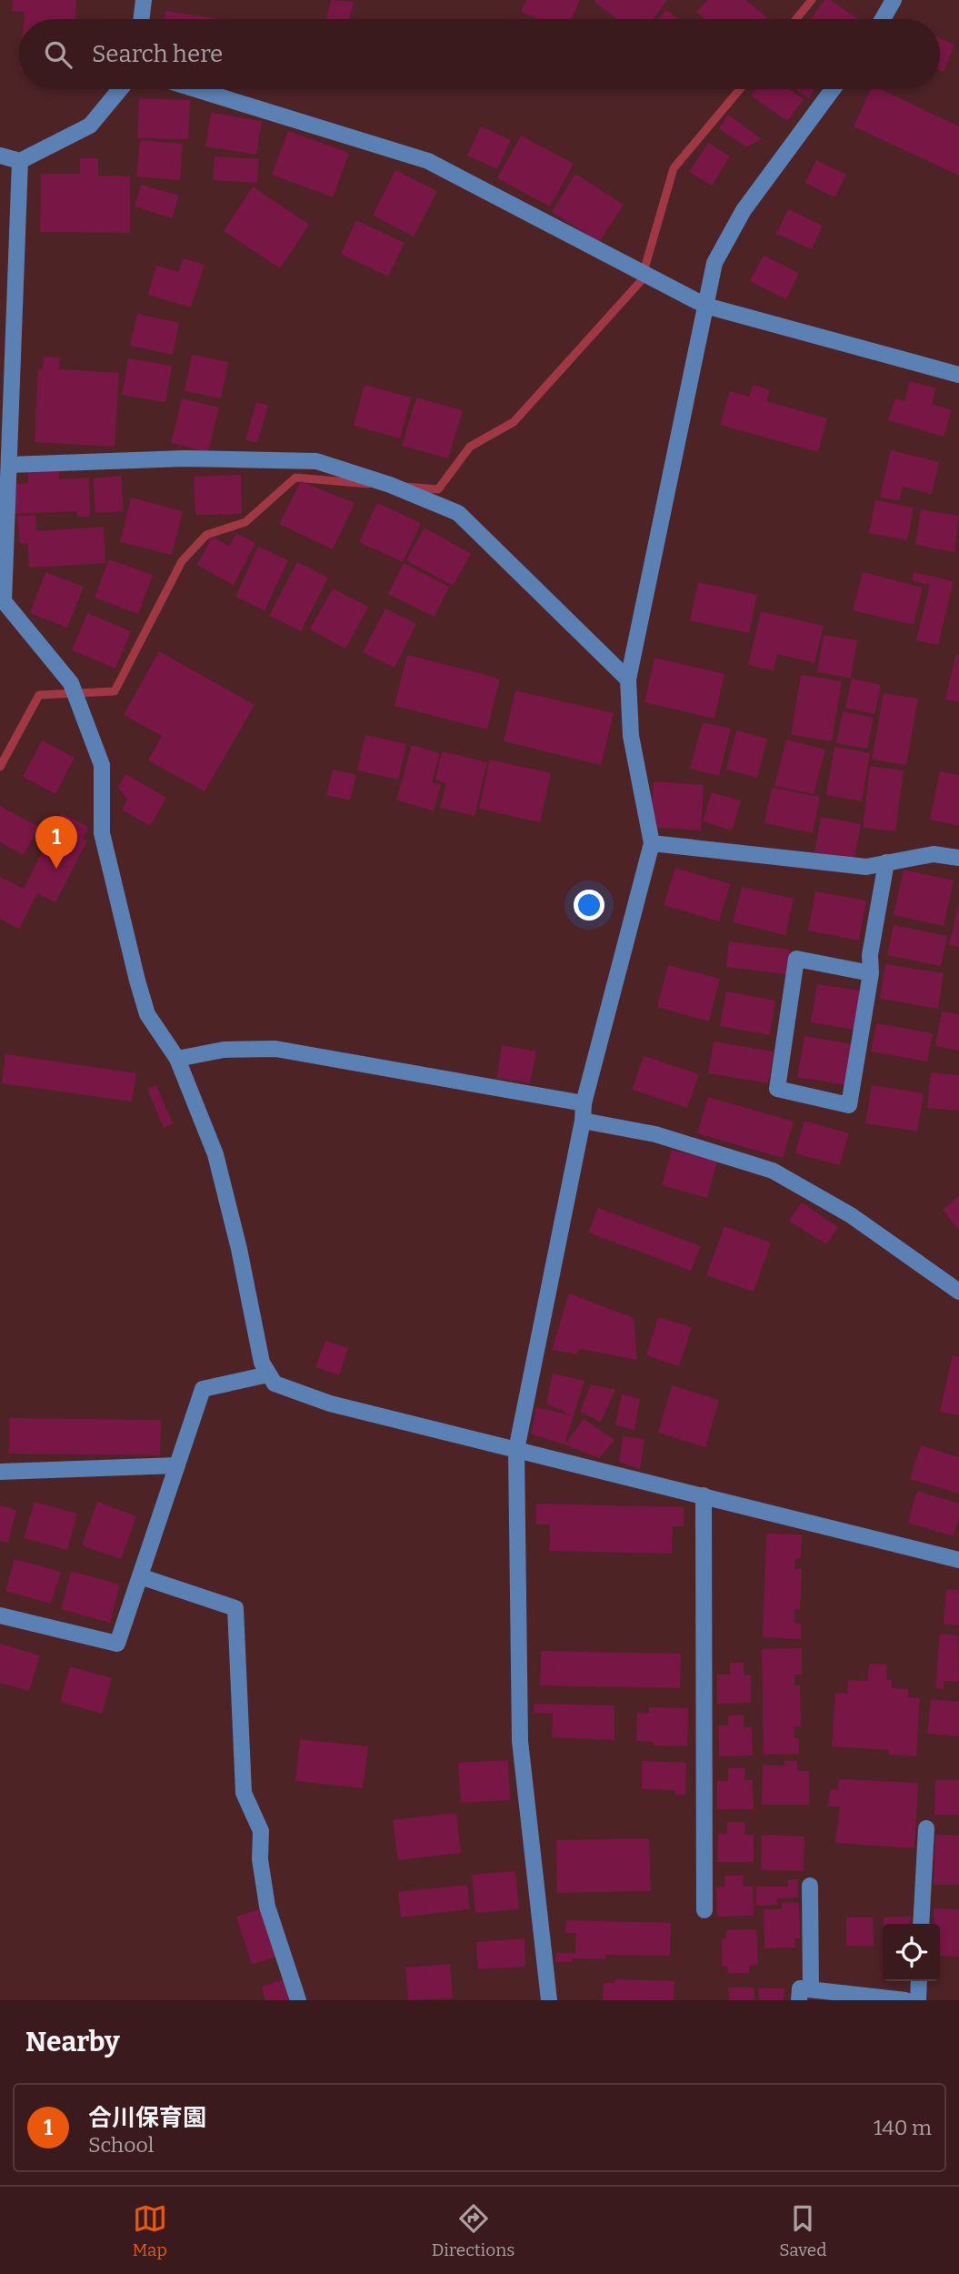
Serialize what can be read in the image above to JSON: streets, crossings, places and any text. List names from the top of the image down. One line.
{"page":{"search":"Search here","pins":"1","heading":"Nearby","list":[{"mark":"1","name":"合川保育園","note":"School","value":"140 m"}],"nav":["Map","Directions","Saved"]}}
